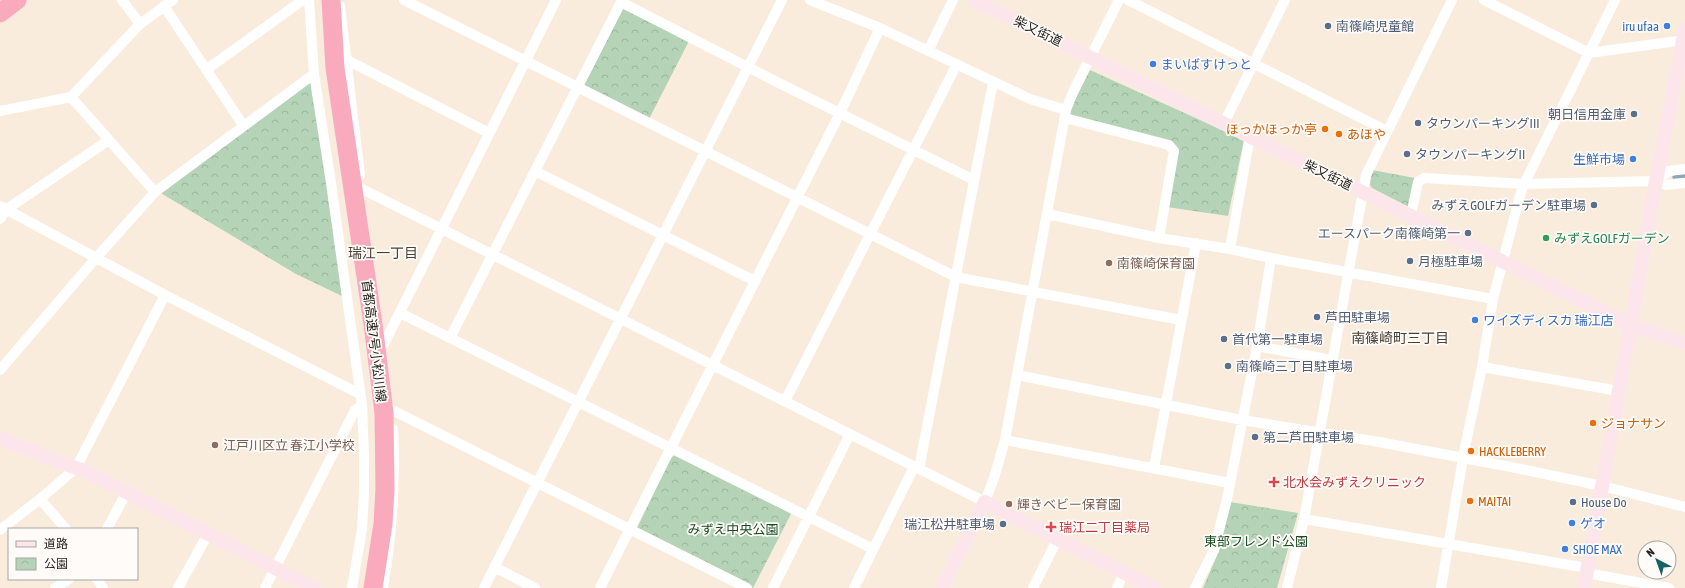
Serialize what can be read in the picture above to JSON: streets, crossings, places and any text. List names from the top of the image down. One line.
{"streets":{"highway":["首都高速7号小松川線"],"street":["柴又街道"]},"districts":["瑞江一丁目","南篠崎町三丁目"],"parks":["みずえ中央公園","東部フレンド公園"],"places":{"other":["南篠崎児童館","iru ufaa","まいばすけっと","朝日信用金庫","タウンパーキングIII","ほっかほっか亭","あほや","タウンパーキングII","生鮮市場","みずえGOLFガーデン駐車場","エースパーク南篠崎第一","みずえGOLFガーデン","月極駐車場","南篠崎保育園","芦田駐車場","ワイズディスカ 瑞江店","首代第一駐車場","南篠崎三丁目駐車場","ジョナサン","第二芦田駐車場","江戸川区立 春江小学校","HACKLEBERRY","MAITAI","House Do","輝きベビー保育園","ゲオ","瑞江松井駐車場","SHOE MAX"],"health":["北水会みずえクリニック","瑞江二丁目薬局"]},"legend":["道路","公園"],"north":"top left"}
